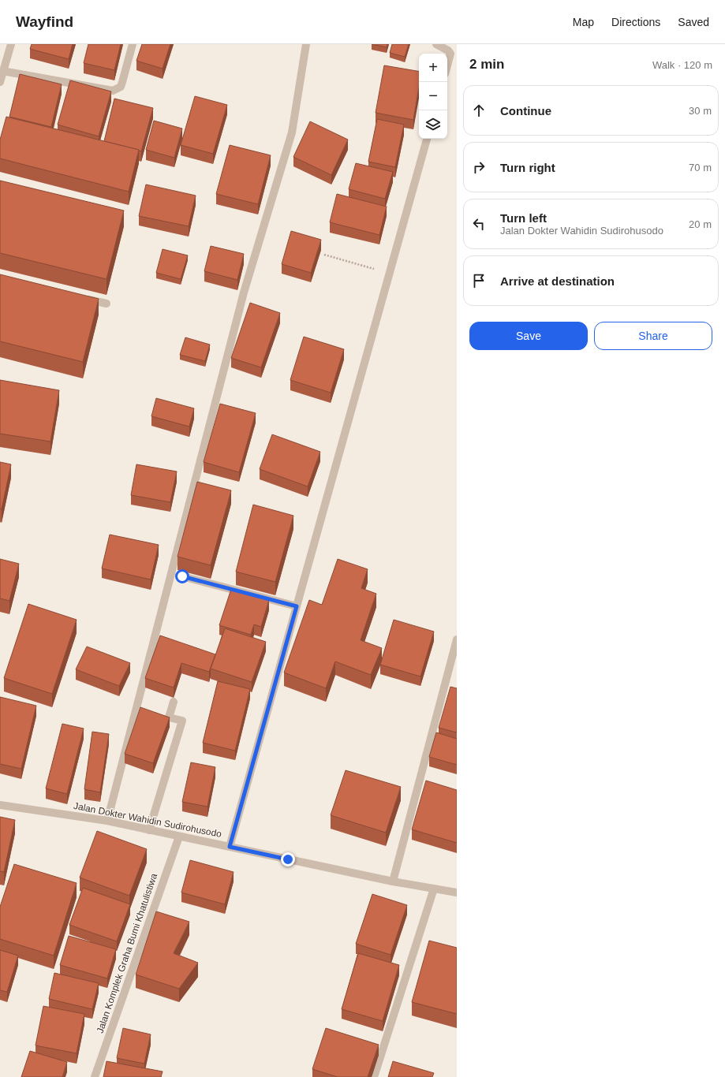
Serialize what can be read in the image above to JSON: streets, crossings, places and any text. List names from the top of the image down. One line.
{"streets":{"street":["Jalan Dokter Wahidin Sudirohusodo","Jalan Komplek Graha Bumi Khatulistiwa"]},"crossings":[["Jalan Dokter Wahidin Sudirohusodo","Jalan Komplek Graha Bumi Khatulistiwa"]],"page":{"header":"Wayfind","nav":["Map","Directions","Saved"],"heading":["2 min","Walk · 120 m"],"map_buttons":["+","−"],"list":[["Continue","30 m"],["Turn right","70 m"],["Turn left","Jalan Dokter Wahidin Sudirohusodo","20 m"],"Arrive at destination"],"buttons":["Save","Share"]}}
